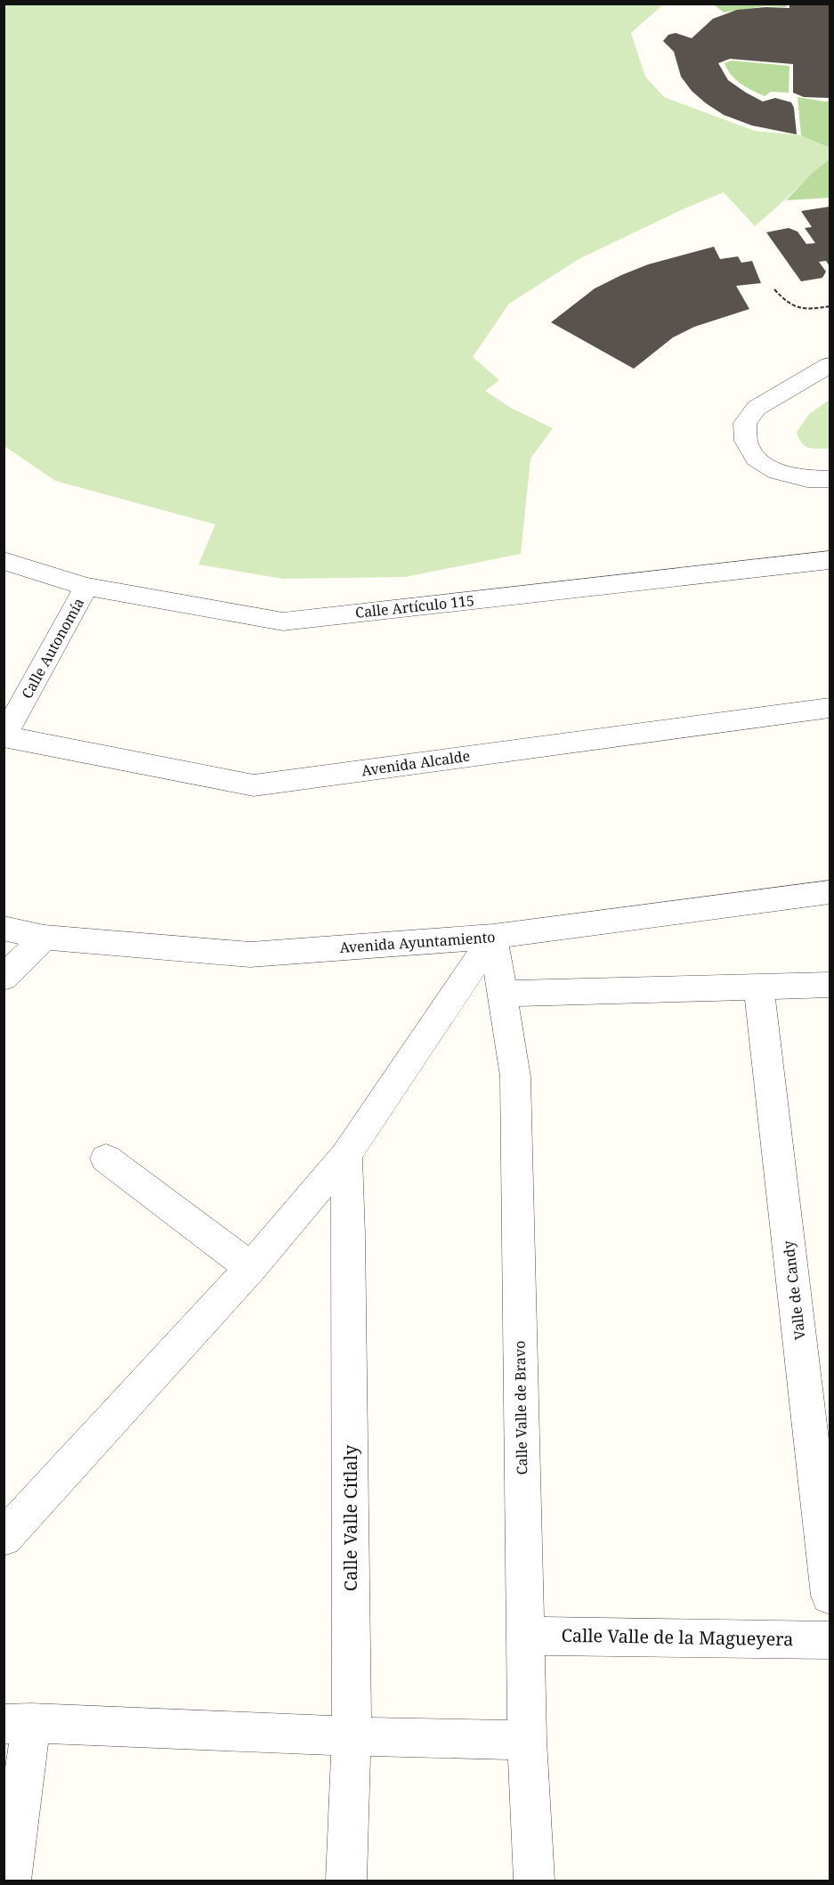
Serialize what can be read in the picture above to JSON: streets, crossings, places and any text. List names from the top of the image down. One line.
{"streets":{"street":["Calle Artículo 115","Calle Autonomía","Avenida Alcalde","Avenida Ayuntamiento","Valle de Candy","Calle Valle de Bravo","Calle Valle Citlaly","Calle Valle de la Magueyera"]},"crossings":[["Calle Artículo 115","Calle Autonomía"],["Calle Autonomía","Avenida Alcalde"],["Avenida Ayuntamiento","Calle Valle de Bravo"],["Calle Valle de Bravo","Calle Valle de la Magueyera"]]}
